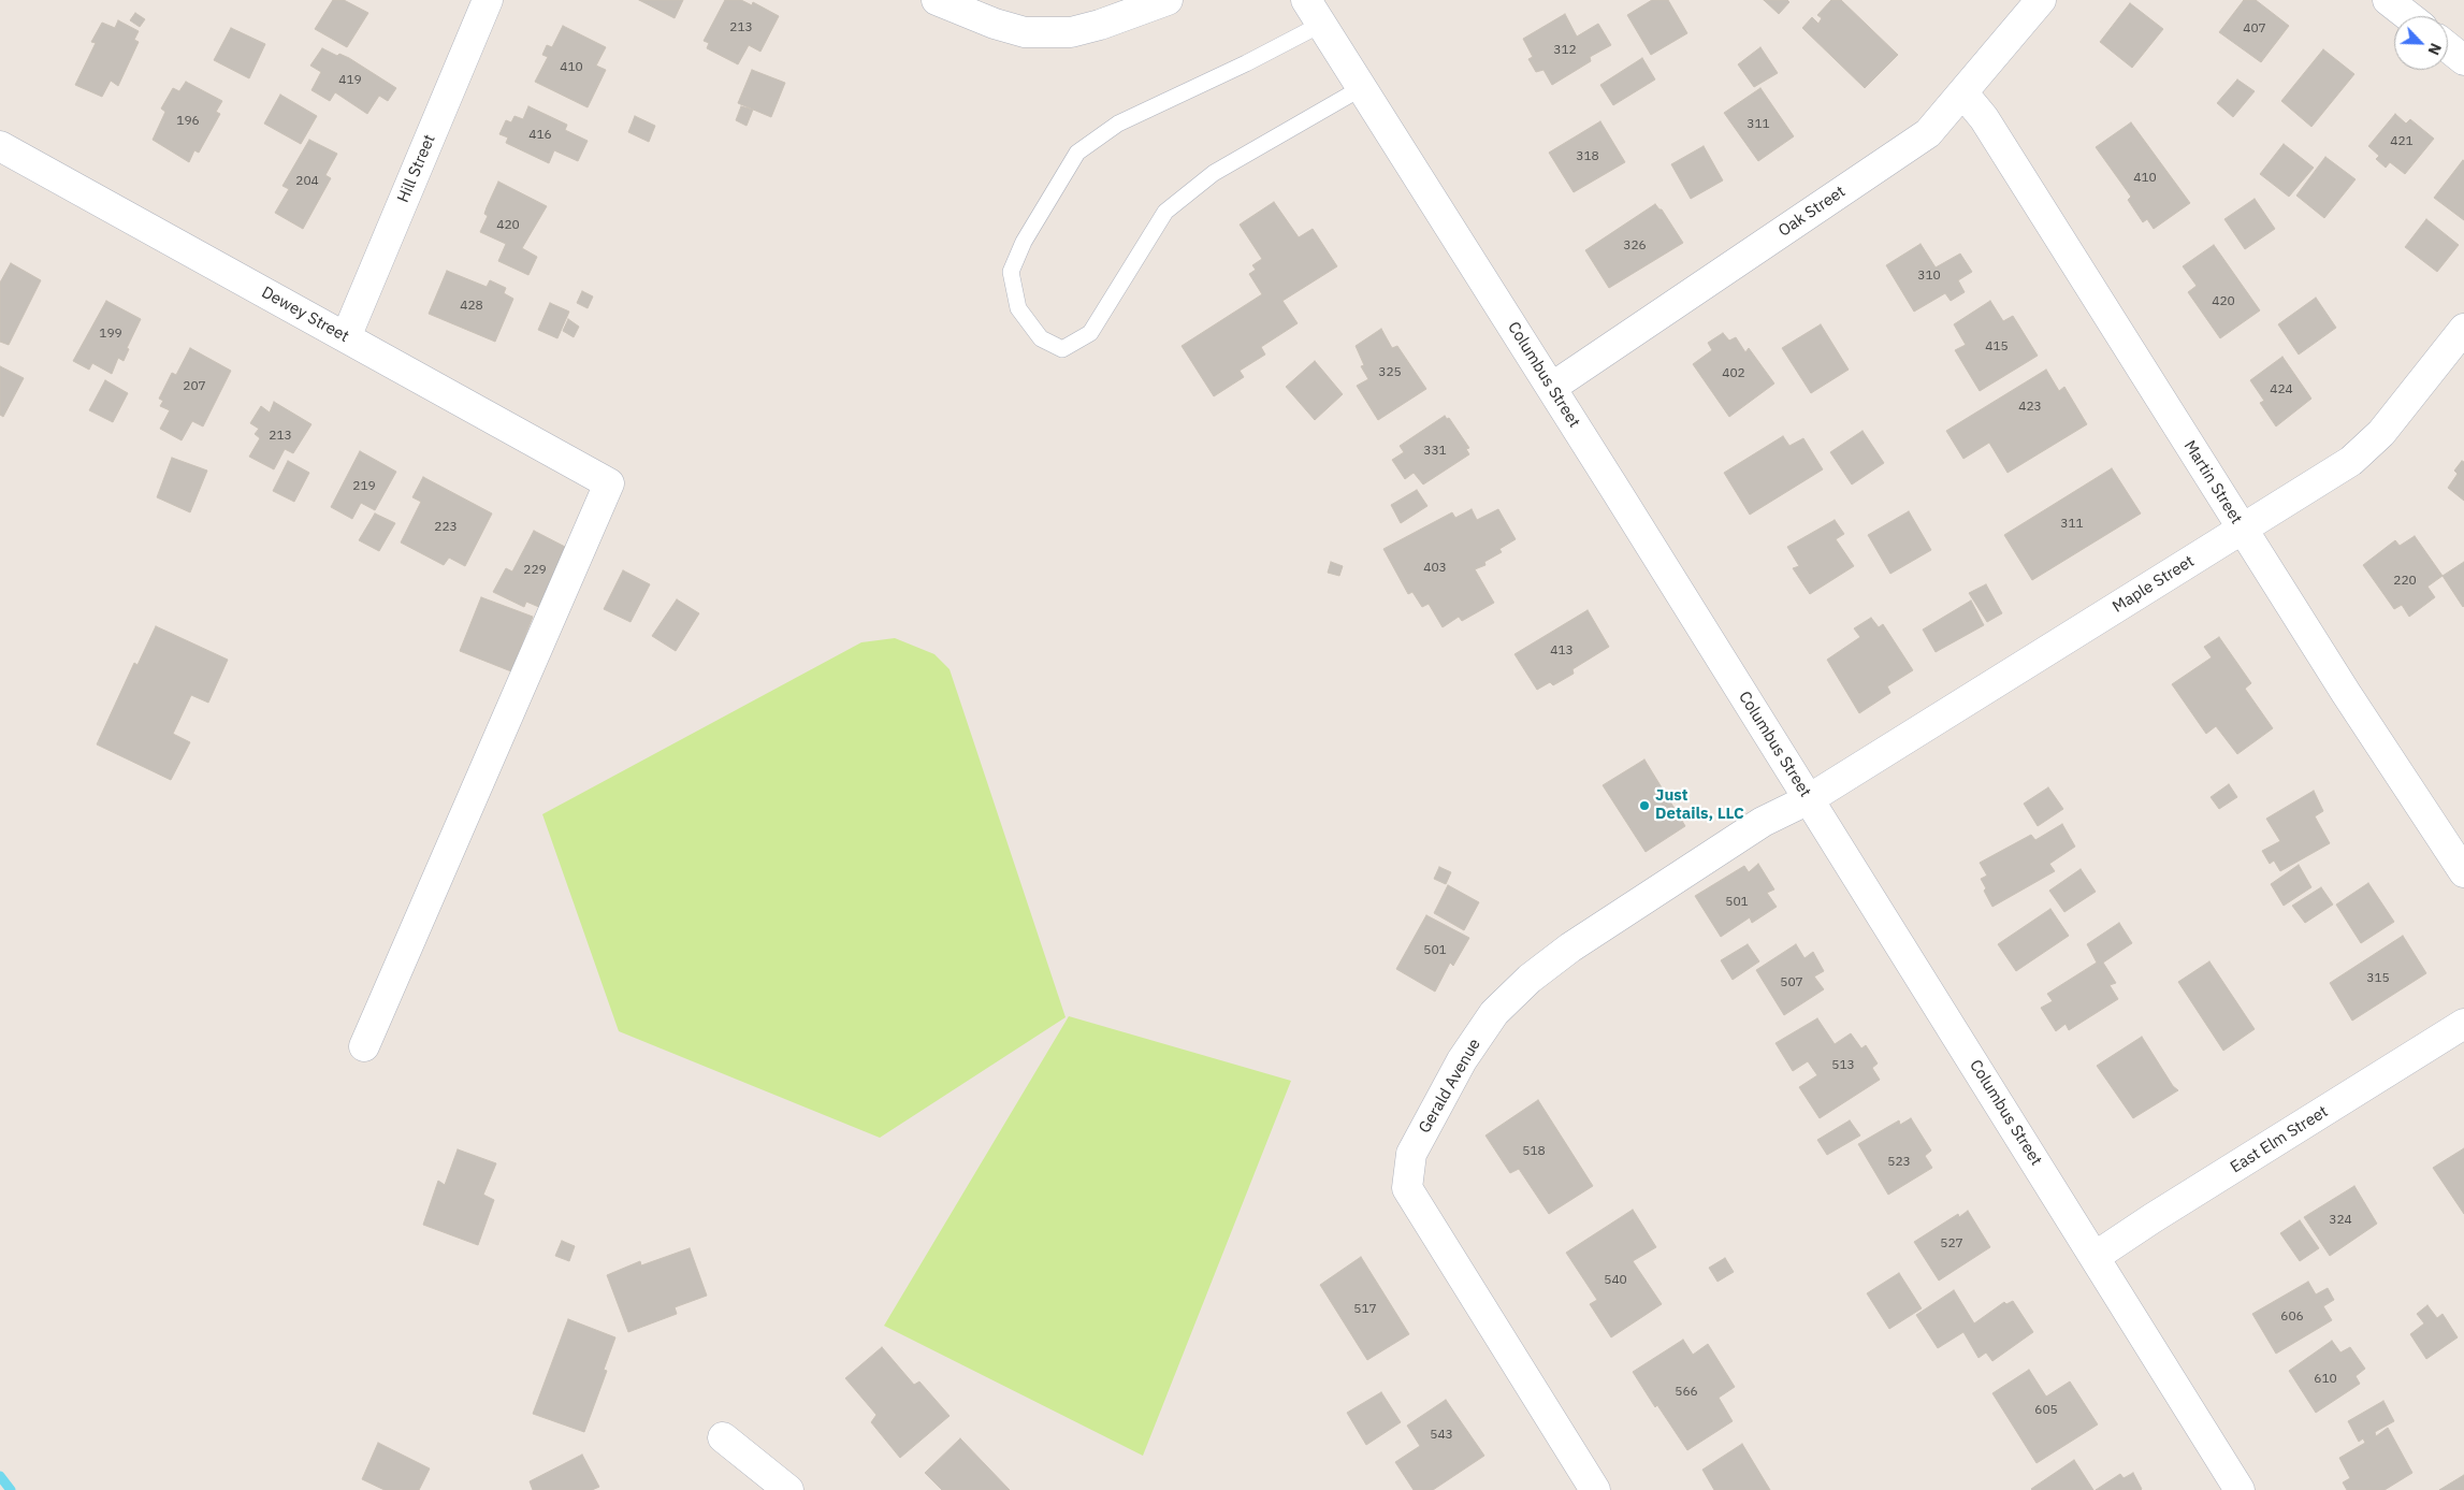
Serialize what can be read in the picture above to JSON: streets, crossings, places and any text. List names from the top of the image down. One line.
{"streets":{"street":["Hill Street","Oak Street","Dewey Street","Columbus Street","Martin Street","Maple Street","Gerald Avenue","East Elm Street"]},"crossings":[["Hill Street","Dewey Street"],["Oak Street","Columbus Street"],["Oak Street","Martin Street"],["Columbus Street","Maple Street"],["Columbus Street","Gerald Avenue"],["Columbus Street","East Elm Street"],["Martin Street","Maple Street"],["Maple Street","Gerald Avenue"]],"places":["Just Details, LLC"],"house_numbers":["213","407","312","410","419","196","311","416","421","318","410","204","420","326","310","420","428","199","415","325","402","207","424","423","213","331","219","311","223","403","229","220","413","501","501","315","507","513","518","523","324","527","540","517","606","610","566","605","543"],"north":"bottom right"}
